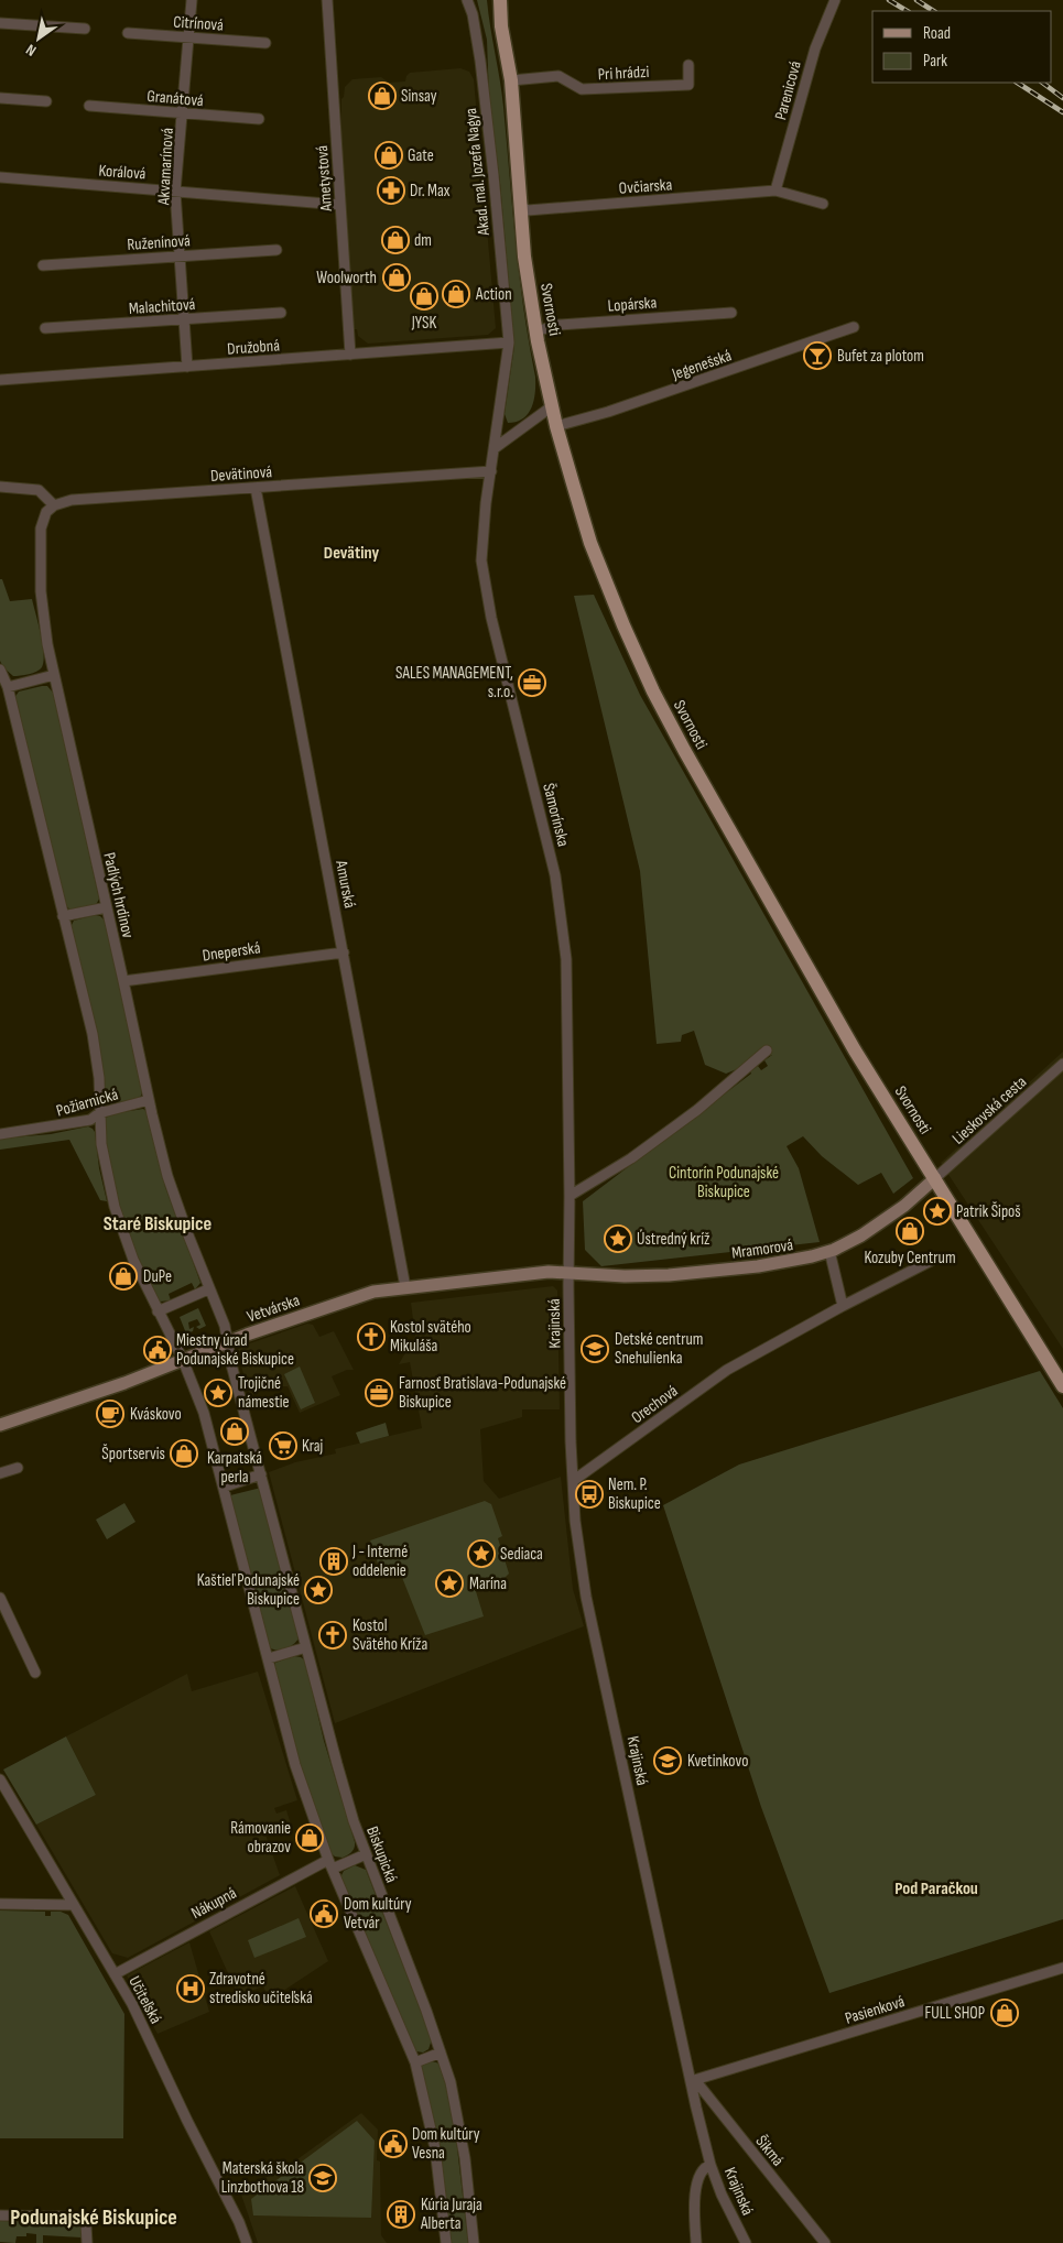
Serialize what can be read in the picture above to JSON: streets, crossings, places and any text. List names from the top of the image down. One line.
{"streets":{"main road":["Svornosti"],"street":["Citrínová","Pri hrádzi","Parenicová","Granátová","Akvamarínová","Korálová","Akad. mal. Jozefa Nagya","Ametystová","Ovčiarska","Ruženínová","Lopárska","Malachitová","Družobná","Jegenešská","Devätinová","Šamorínska","Amurská","Padlých hrdinov","Dneperská","Požiarnická","Lieskovská cesta","Mramorová","Vetvárska","Krajinská","Orechová","Biskupická","Nákupná","Učiteľská","Pasienková","Šikmá"]},"crossings":[["Citrínová","Akvamarínová"],["Pri hrádzi","Svornosti"],["Parenicová","Ovčiarska"],["Granátová","Akvamarínová"],["Akvamarínová","Korálová"],["Akvamarínová","Ruženínová"],["Akvamarínová","Malachitová"],["Akvamarínová","Družobná"],["Korálová","Ametystová"],["Akad. mal. Jozefa Nagya","Družobná"],["Akad. mal. Jozefa Nagya","Šamorínska"],["Ametystová","Družobná"],["Ovčiarska","Svornosti"],["Lopárska","Svornosti"],["Svornosti","Jegenešská"],["Svornosti","Lieskovská cesta"],["Svornosti","Mramorová"],["Družobná","Šamorínska"],["Devätinová","Šamorínska"],["Devätinová","Amurská"],["Devätinová","Padlých hrdinov"],["Šamorínska","Mramorová"],["Šamorínska","Vetvárska"],["Šamorínska","Krajinská"],["Amurská","Dneperská"],["Amurská","Vetvárska"],["Padlých hrdinov","Dneperská"],["Padlých hrdinov","Požiarnická"],["Lieskovská cesta","Mramorová"],["Mramorová","Vetvárska"],["Mramorová","Krajinská"],["Vetvárska","Krajinská"],["Krajinská","Orechová"],["Krajinská","Pasienková"],["Krajinská","Šikmá"],["Biskupická","Nákupná"],["Nákupná","Učiteľská"],["Pasienková","Šikmá"]],"districts":["Devätiny","Staré Biskupice","Pod Paračkou","Podunajské Biskupice"],"parks":["Cintorín Podunajské Biskupice"],"places":{"shop":["Sinsay","Gate","dm","Woolworth","Action","JYSK","Kozuby Centrum","DuPe","Karpatská perla","Športservis","Rámovanie obrazov","FULL SHOP"],"pharmacy":["Dr. Max"],"bar":["Bufet za plotom"],"office":["SALES MANAGEMENT, s.r.o.","Farnosť Bratislava-Podunajské Biskupice"],"place":["Patrik Šipoš","Ústredný kríž","Trojičné námestie","Sediaca","Marína","Kaštieľ Podunajské Biskupice"],"church":["Kostol svätého Mikuláša","Kostol Svätého Kríža"],"school or university":["Detské centrum Snehulienka","Kvetinkovo","Materská škola Linzbothova 18"],"public building":["Miestny úrad Podunajské Biskupice","Dom kultúry Vetvár","Dom kultúry Vesna"],"cafe":["Kváskovo"],"supermarket":["Kraj"],"bus stop":["Nem. P. Biskupice"],"building":["J - Interné oddelenie","Kúria Juraja Alberta"],"hospital":["Zdravotné stredisko učiteľská"]},"legend":["Road","Park"],"north":"bottom left"}
